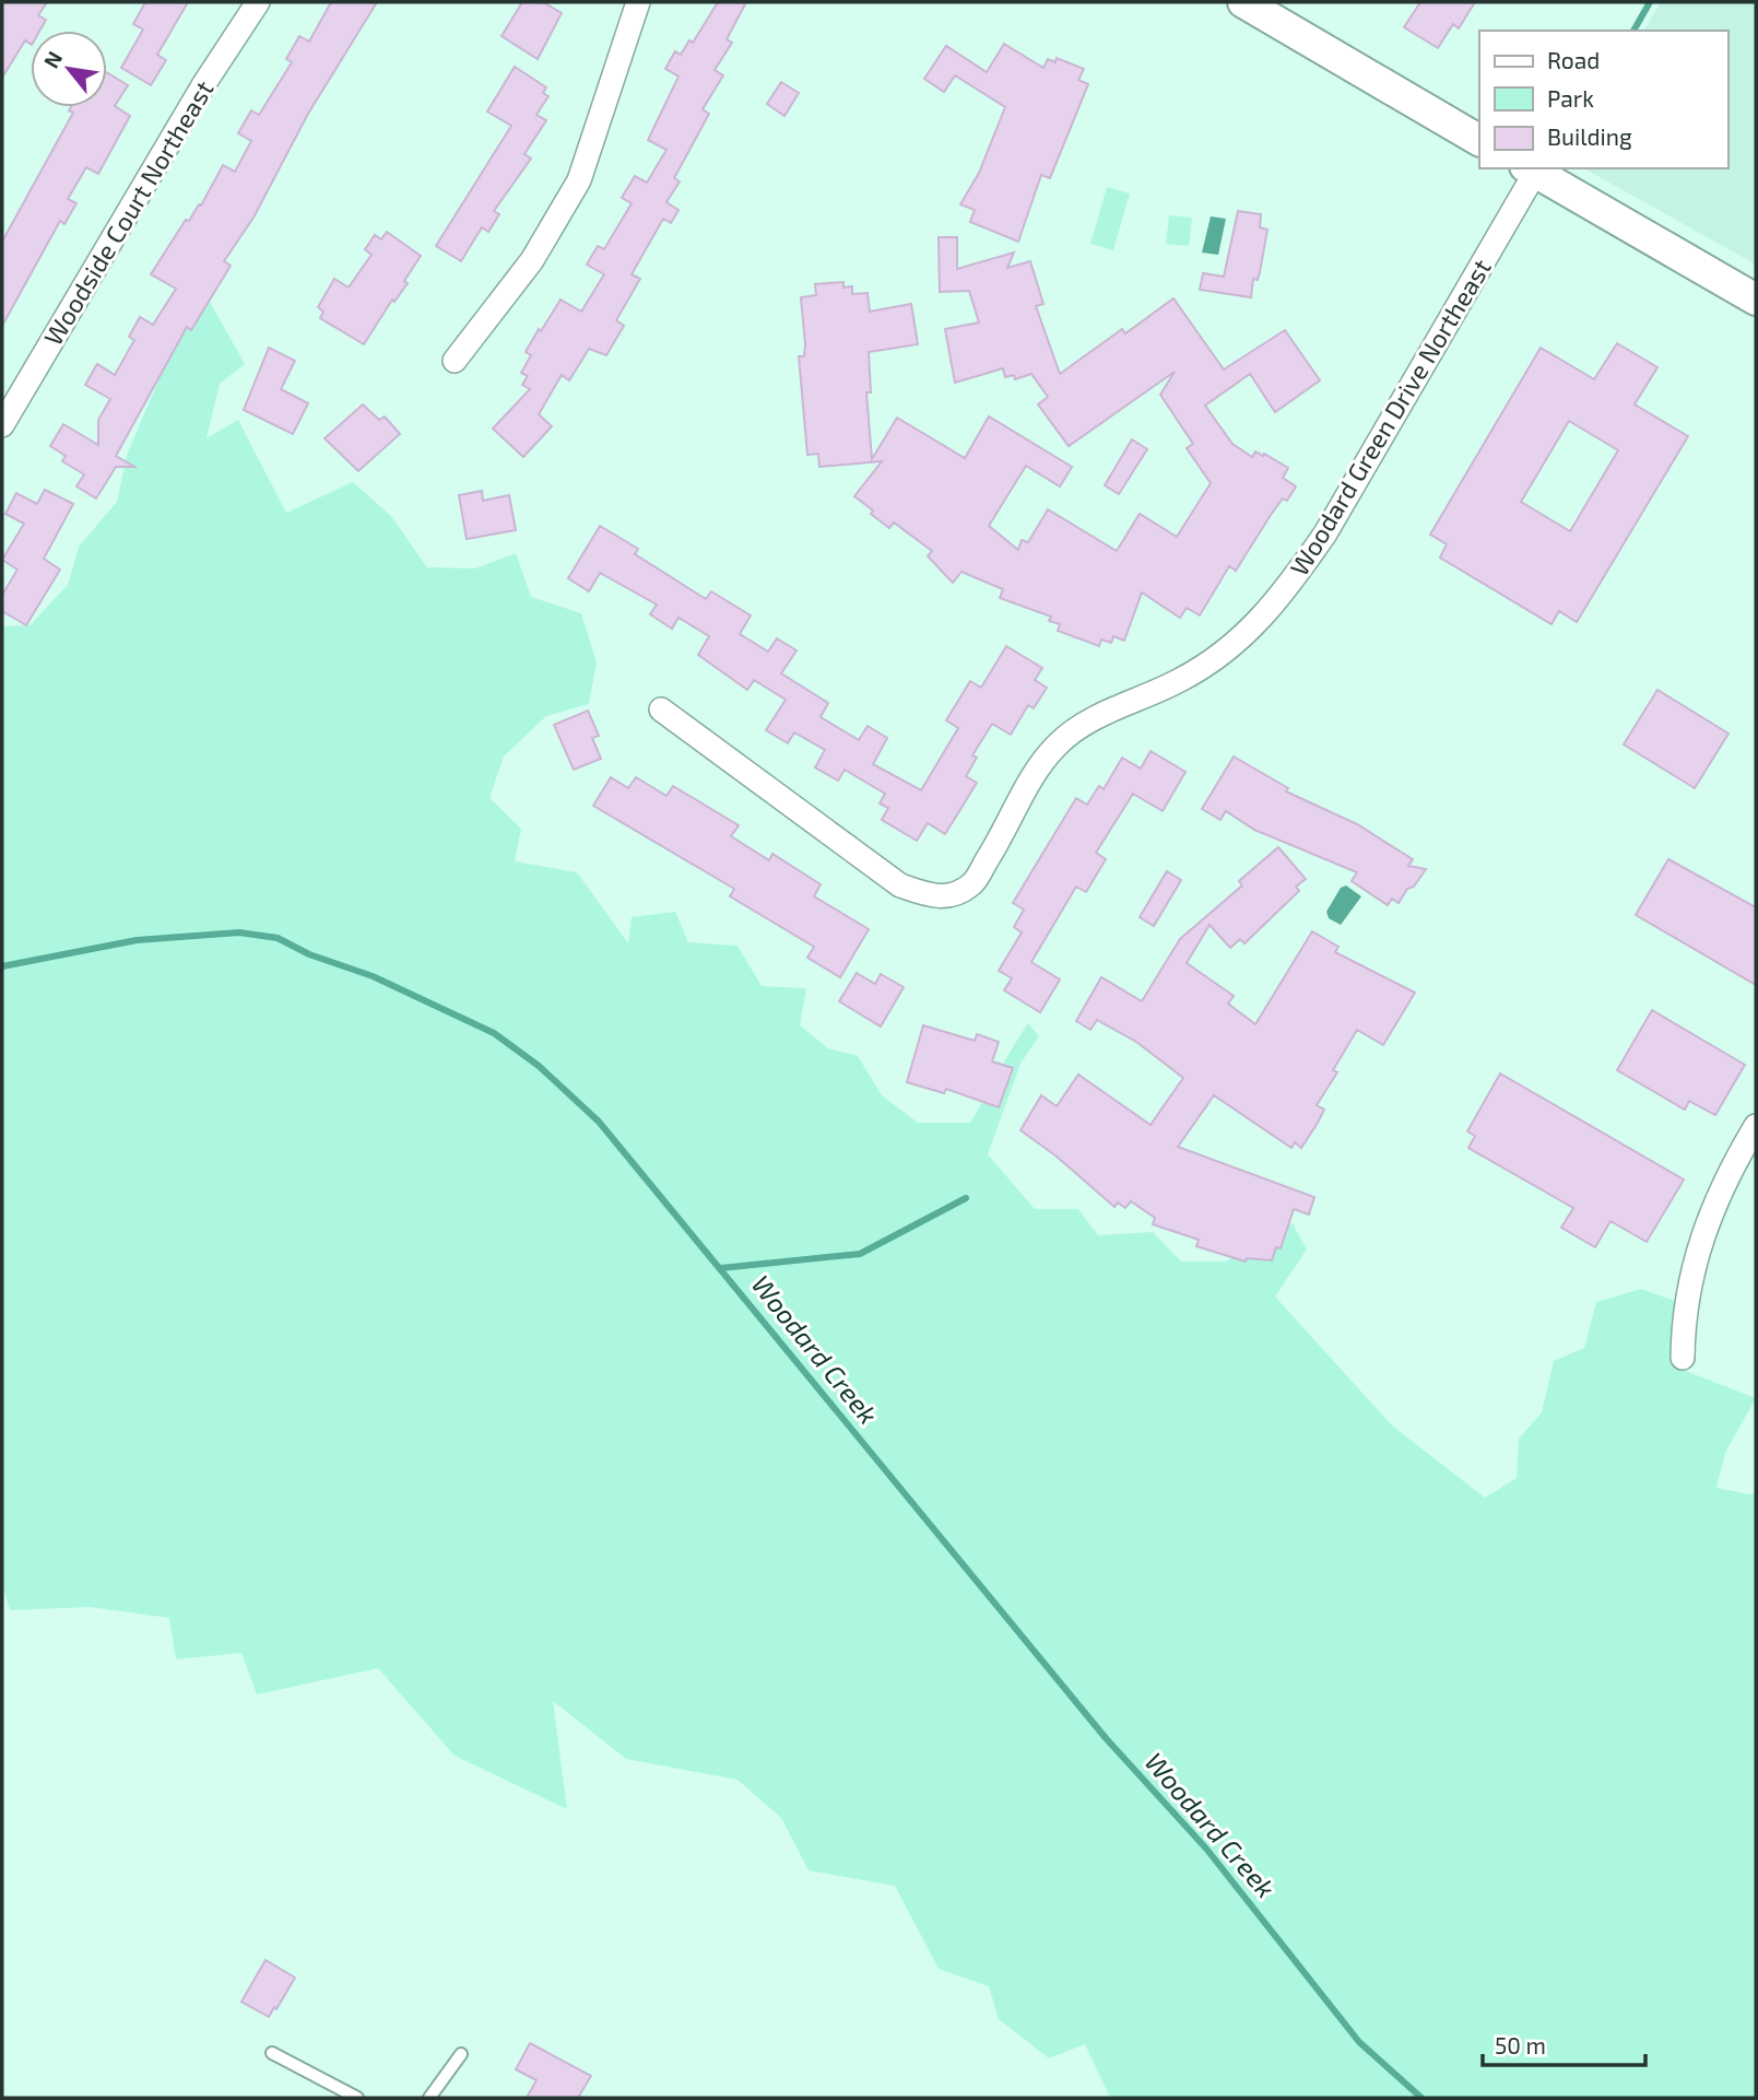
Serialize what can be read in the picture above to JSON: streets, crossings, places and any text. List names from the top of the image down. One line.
{"streets":{"street":["Woodside Court Northeast","Woodard Green Drive Northeast"]},"water":["Woodard Creek"],"legend":["Road","Park","Building"],"scale_bar":"50 m","north":"top left"}
